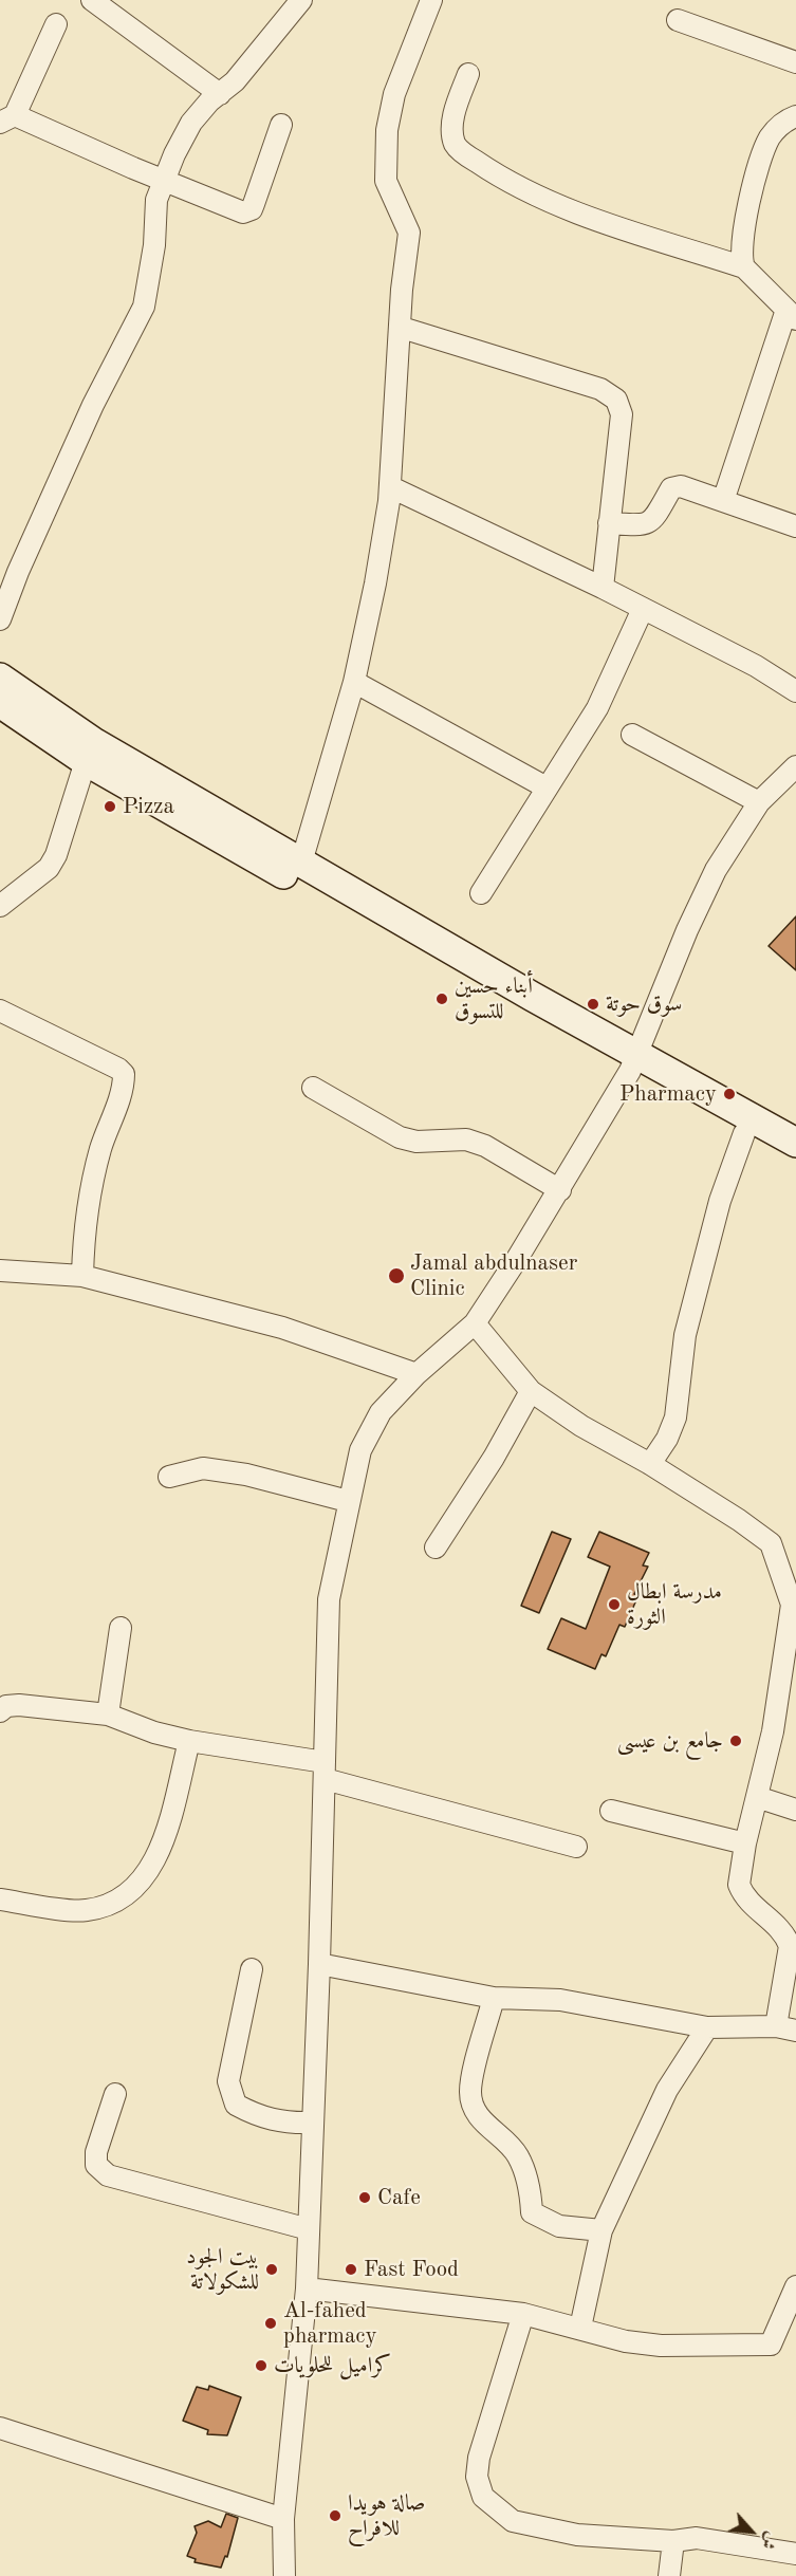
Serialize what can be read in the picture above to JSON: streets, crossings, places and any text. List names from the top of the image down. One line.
{"places":["Pizza","أبناء حسين للتسوق","سوق حوتة","Pharmacy","Jamal abdulnaser Clinic","مدرسة ابطال الثورة","جامع بن عيسى","Cafe","بيت الجود للشكولاتة","Fast Food","Al-fahed pharmacy","كراميل للحلويات","صالة هويدا للافراح"],"north":"bottom right"}
